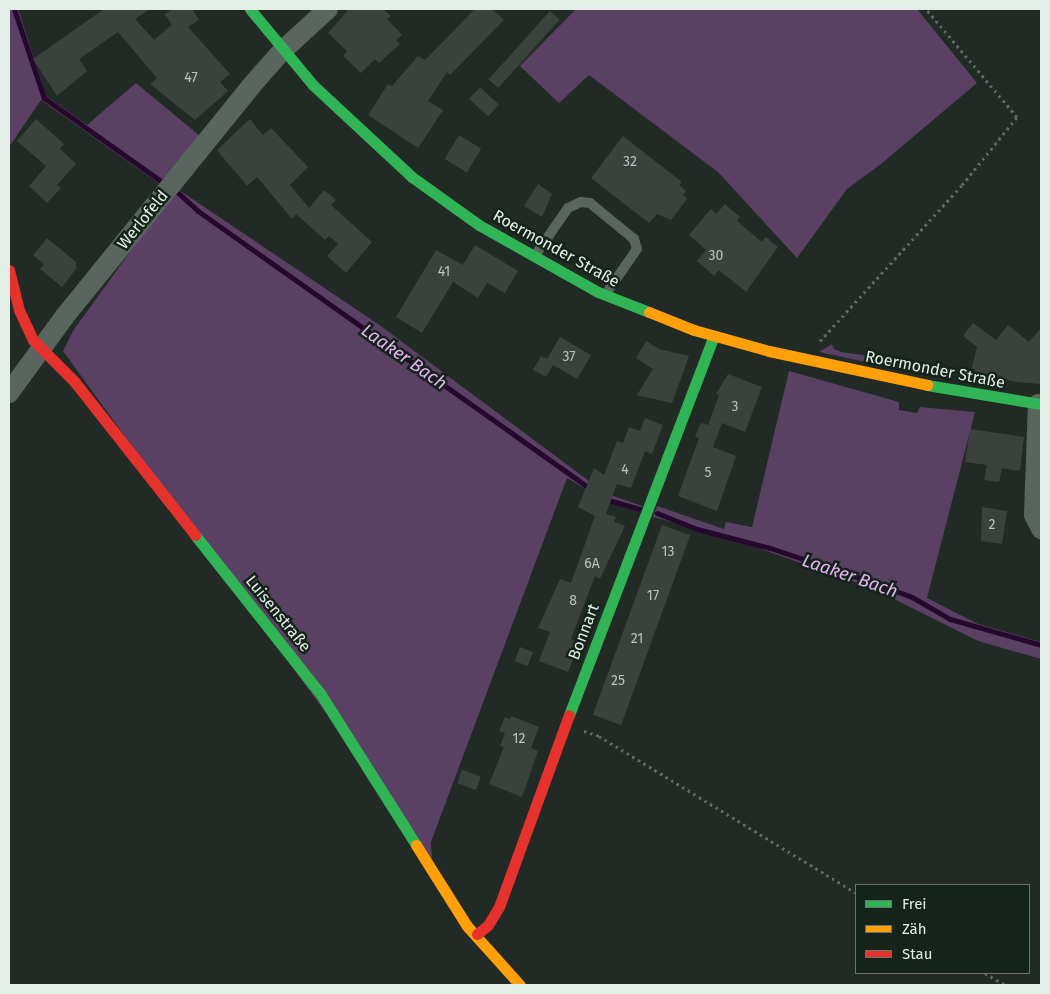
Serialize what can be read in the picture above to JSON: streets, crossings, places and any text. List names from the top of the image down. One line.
{"streets":{"street":["Werlofeld","Roermonder Straße","Luisenstraße","Bonnart"]},"crossings":[["Werlofeld","Roermonder Straße"],["Werlofeld","Luisenstraße"],["Roermonder Straße","Bonnart"],["Luisenstraße","Bonnart"]],"water":["Laaker Bach"],"house_numbers":["47","32","30","41","37","3","4","5","2","13","6A","17","8","21","25","12"],"legend":["Frei","Zäh","Stau"]}
